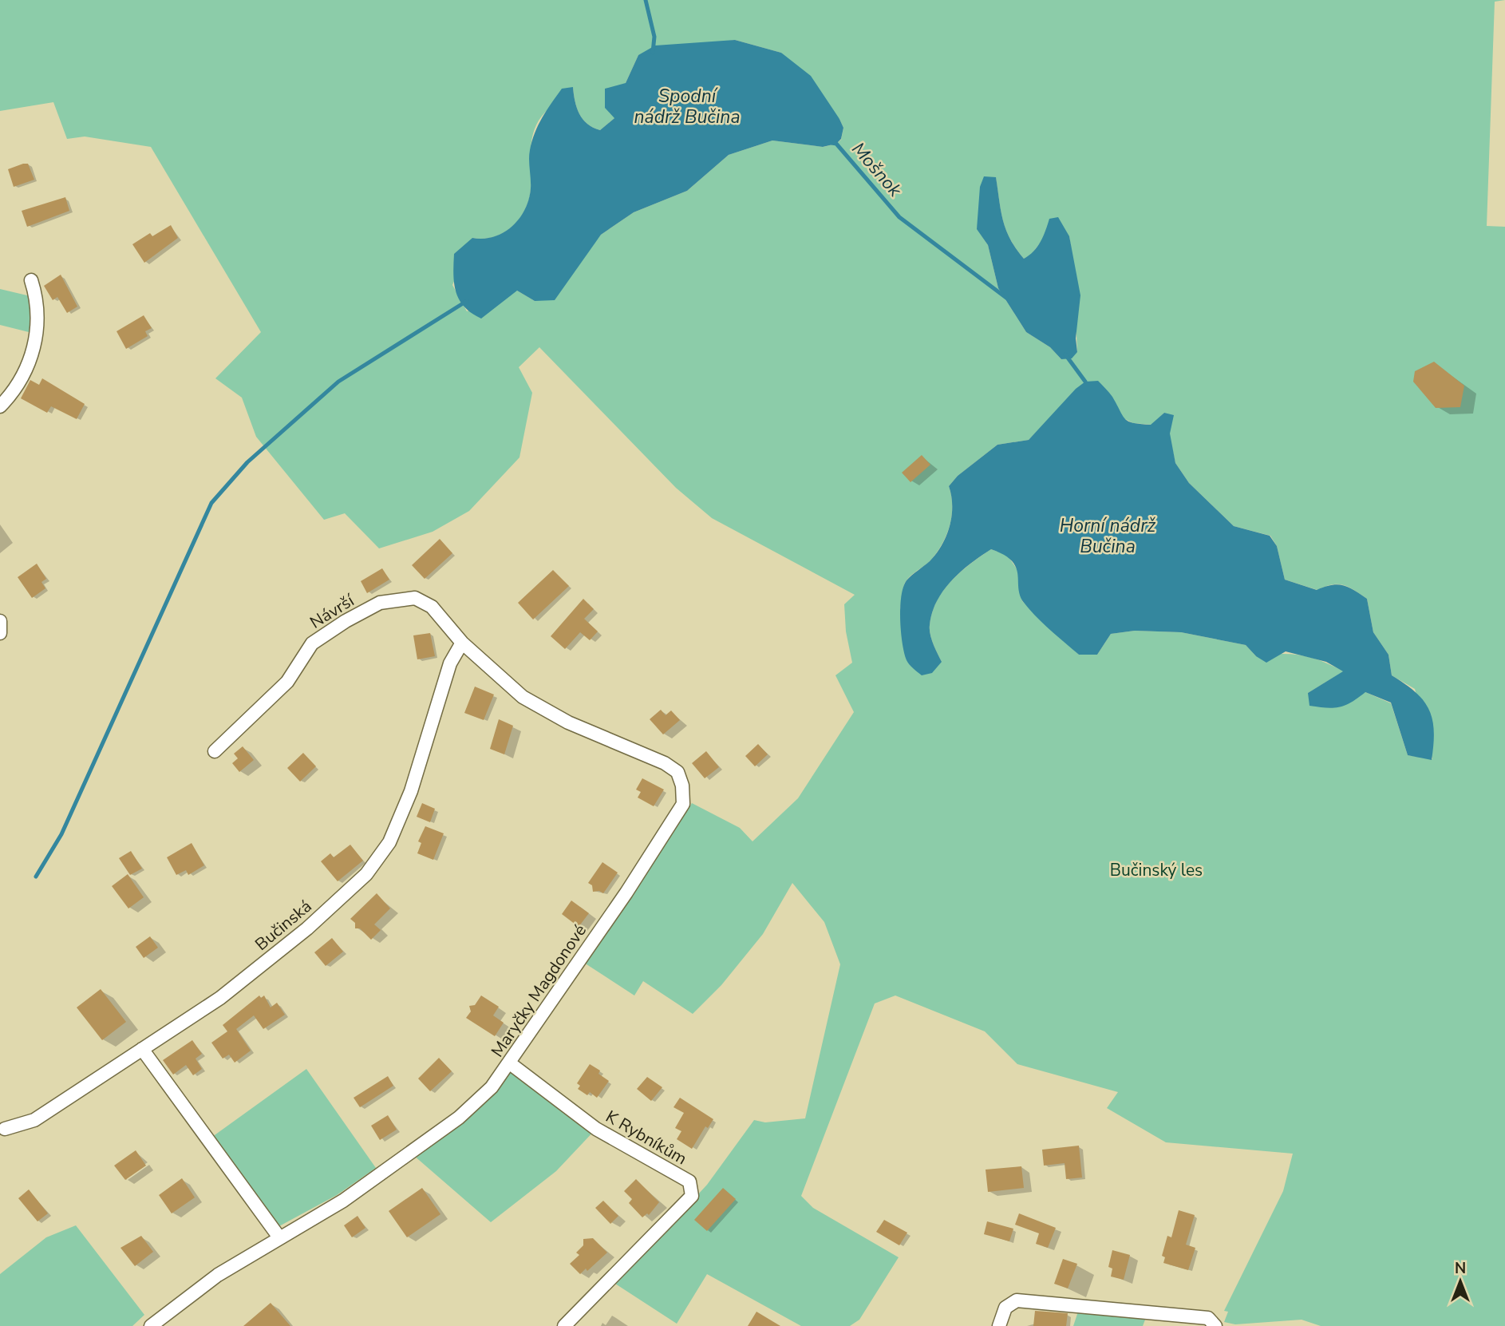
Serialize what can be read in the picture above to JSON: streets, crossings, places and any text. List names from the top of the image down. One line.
{"streets":{"street":["Návrší","Bučinská","Maryčky Magdonové","K Rybníkům"]},"crossings":[["Návrší","Bučinská"],["Návrší","Maryčky Magdonové"],["Bučinská","Maryčky Magdonové"],["Maryčky Magdonové","K Rybníkům"]],"water":["Spodní nádrž Bučina","Mošnok","Horní nádrž Bučina"],"parks":["Bučinský les"],"north":"top"}
